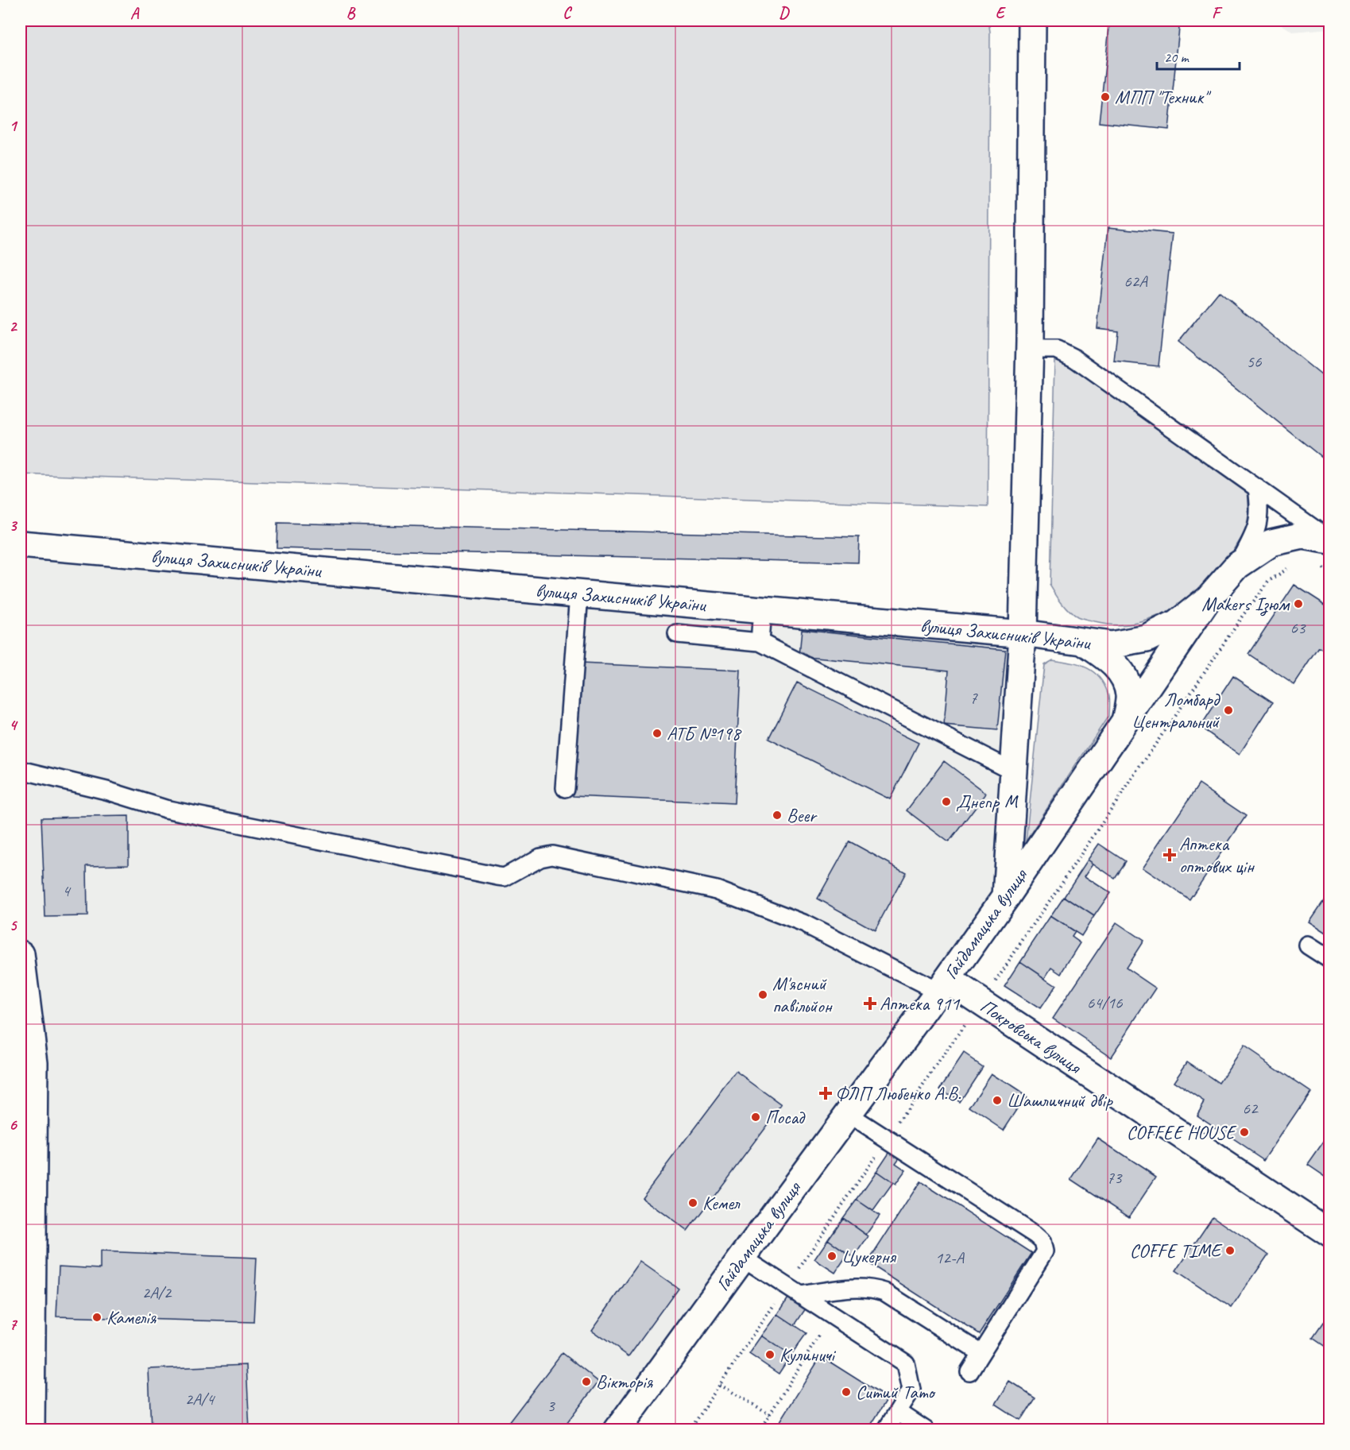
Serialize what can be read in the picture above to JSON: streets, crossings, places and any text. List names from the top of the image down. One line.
{"streets":{"street":["вулиця Захисників України","Гайдамацька вулиця","Покровська вулиця"]},"crossings":[["вулиця Захисників України","Гайдамацька вулиця"],["Гайдамацька вулиця","Покровська вулиця"]],"places":{"other":["МПП \"Техник\"","Makers Ізюм","Ломбард Центральний","АТБ №198","Днепр М","Beer","М'ясний павільйон","Шашличний двір","Посад","COFFEE HOUSE","Кемел","COFFE TIME","Цукерня","Камелія","Кулиничі","Вікторія","Ситий Тато"],"health":["Аптека оптових цін","Аптека 911","ФЛП Любенко А.В."]},"house_numbers":["62А","56","63","7","4","64/16","62","73","12-А","2А/2","2А/4","3"],"scale_bar":"20 m","grid":{"columns":["A","B","C","D","E","F"],"rows":["1","2","3","4","5","6","7"]}}
